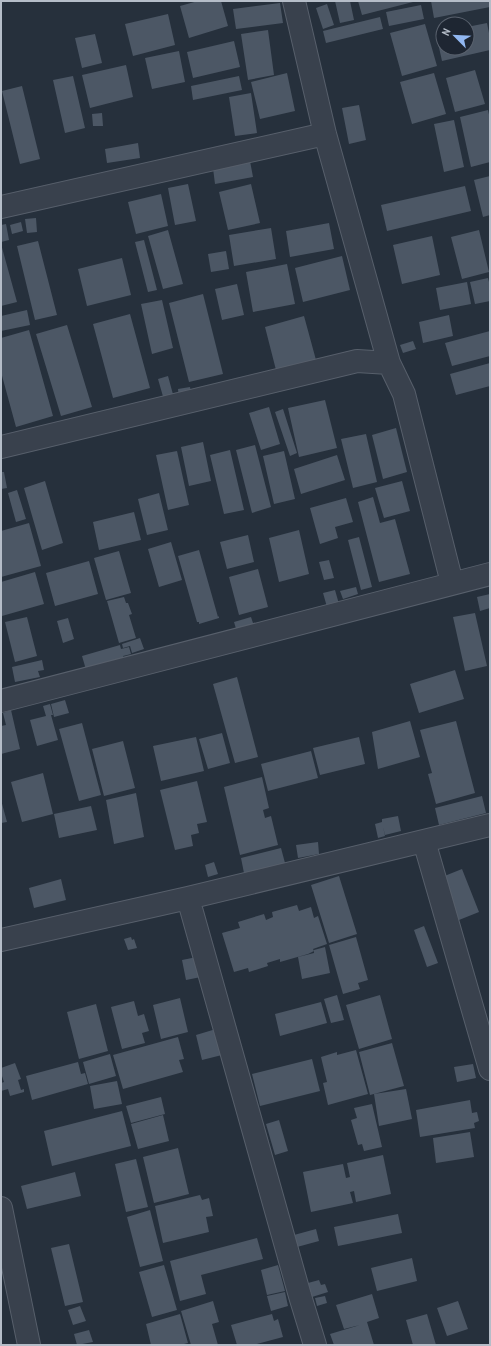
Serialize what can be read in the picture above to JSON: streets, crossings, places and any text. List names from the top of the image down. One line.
{"north":"top left"}
